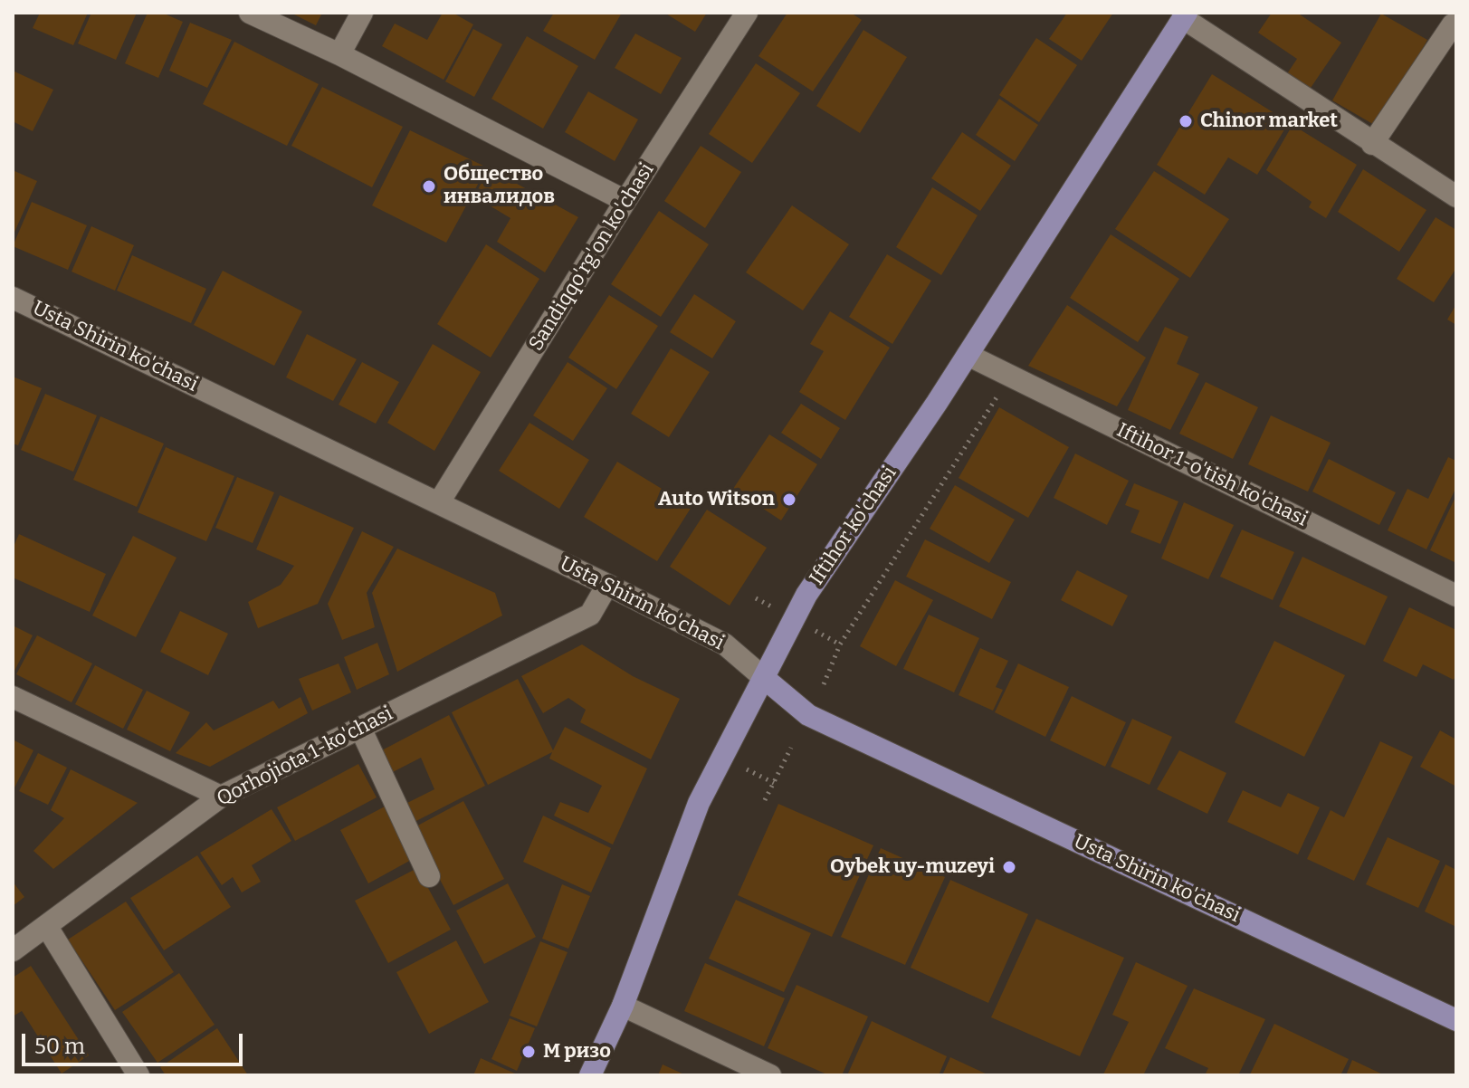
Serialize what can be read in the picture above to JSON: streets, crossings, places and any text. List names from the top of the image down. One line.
{"streets":{"main road":["Usta Shirin ko'chasi","Iftihor ko'chasi"],"street":["Sandiqqo'rg'on ko'chasi","Iftihor 1-o'tish ko'chasi","Qorhojiota 1-ko'chasi"]},"crossings":[["Sandiqqo'rg'on ko'chasi","Usta Shirin ko'chasi"],["Usta Shirin ko'chasi","Iftihor ko'chasi"],["Usta Shirin ko'chasi","Qorhojiota 1-ko'chasi"],["Iftihor 1-o'tish ko'chasi","Iftihor ko'chasi"]],"places":["Chinor market","Общество инвалидов","Auto Witson","Oybek uy-muzeyi","М ризо"],"scale_bar":"50 m"}
